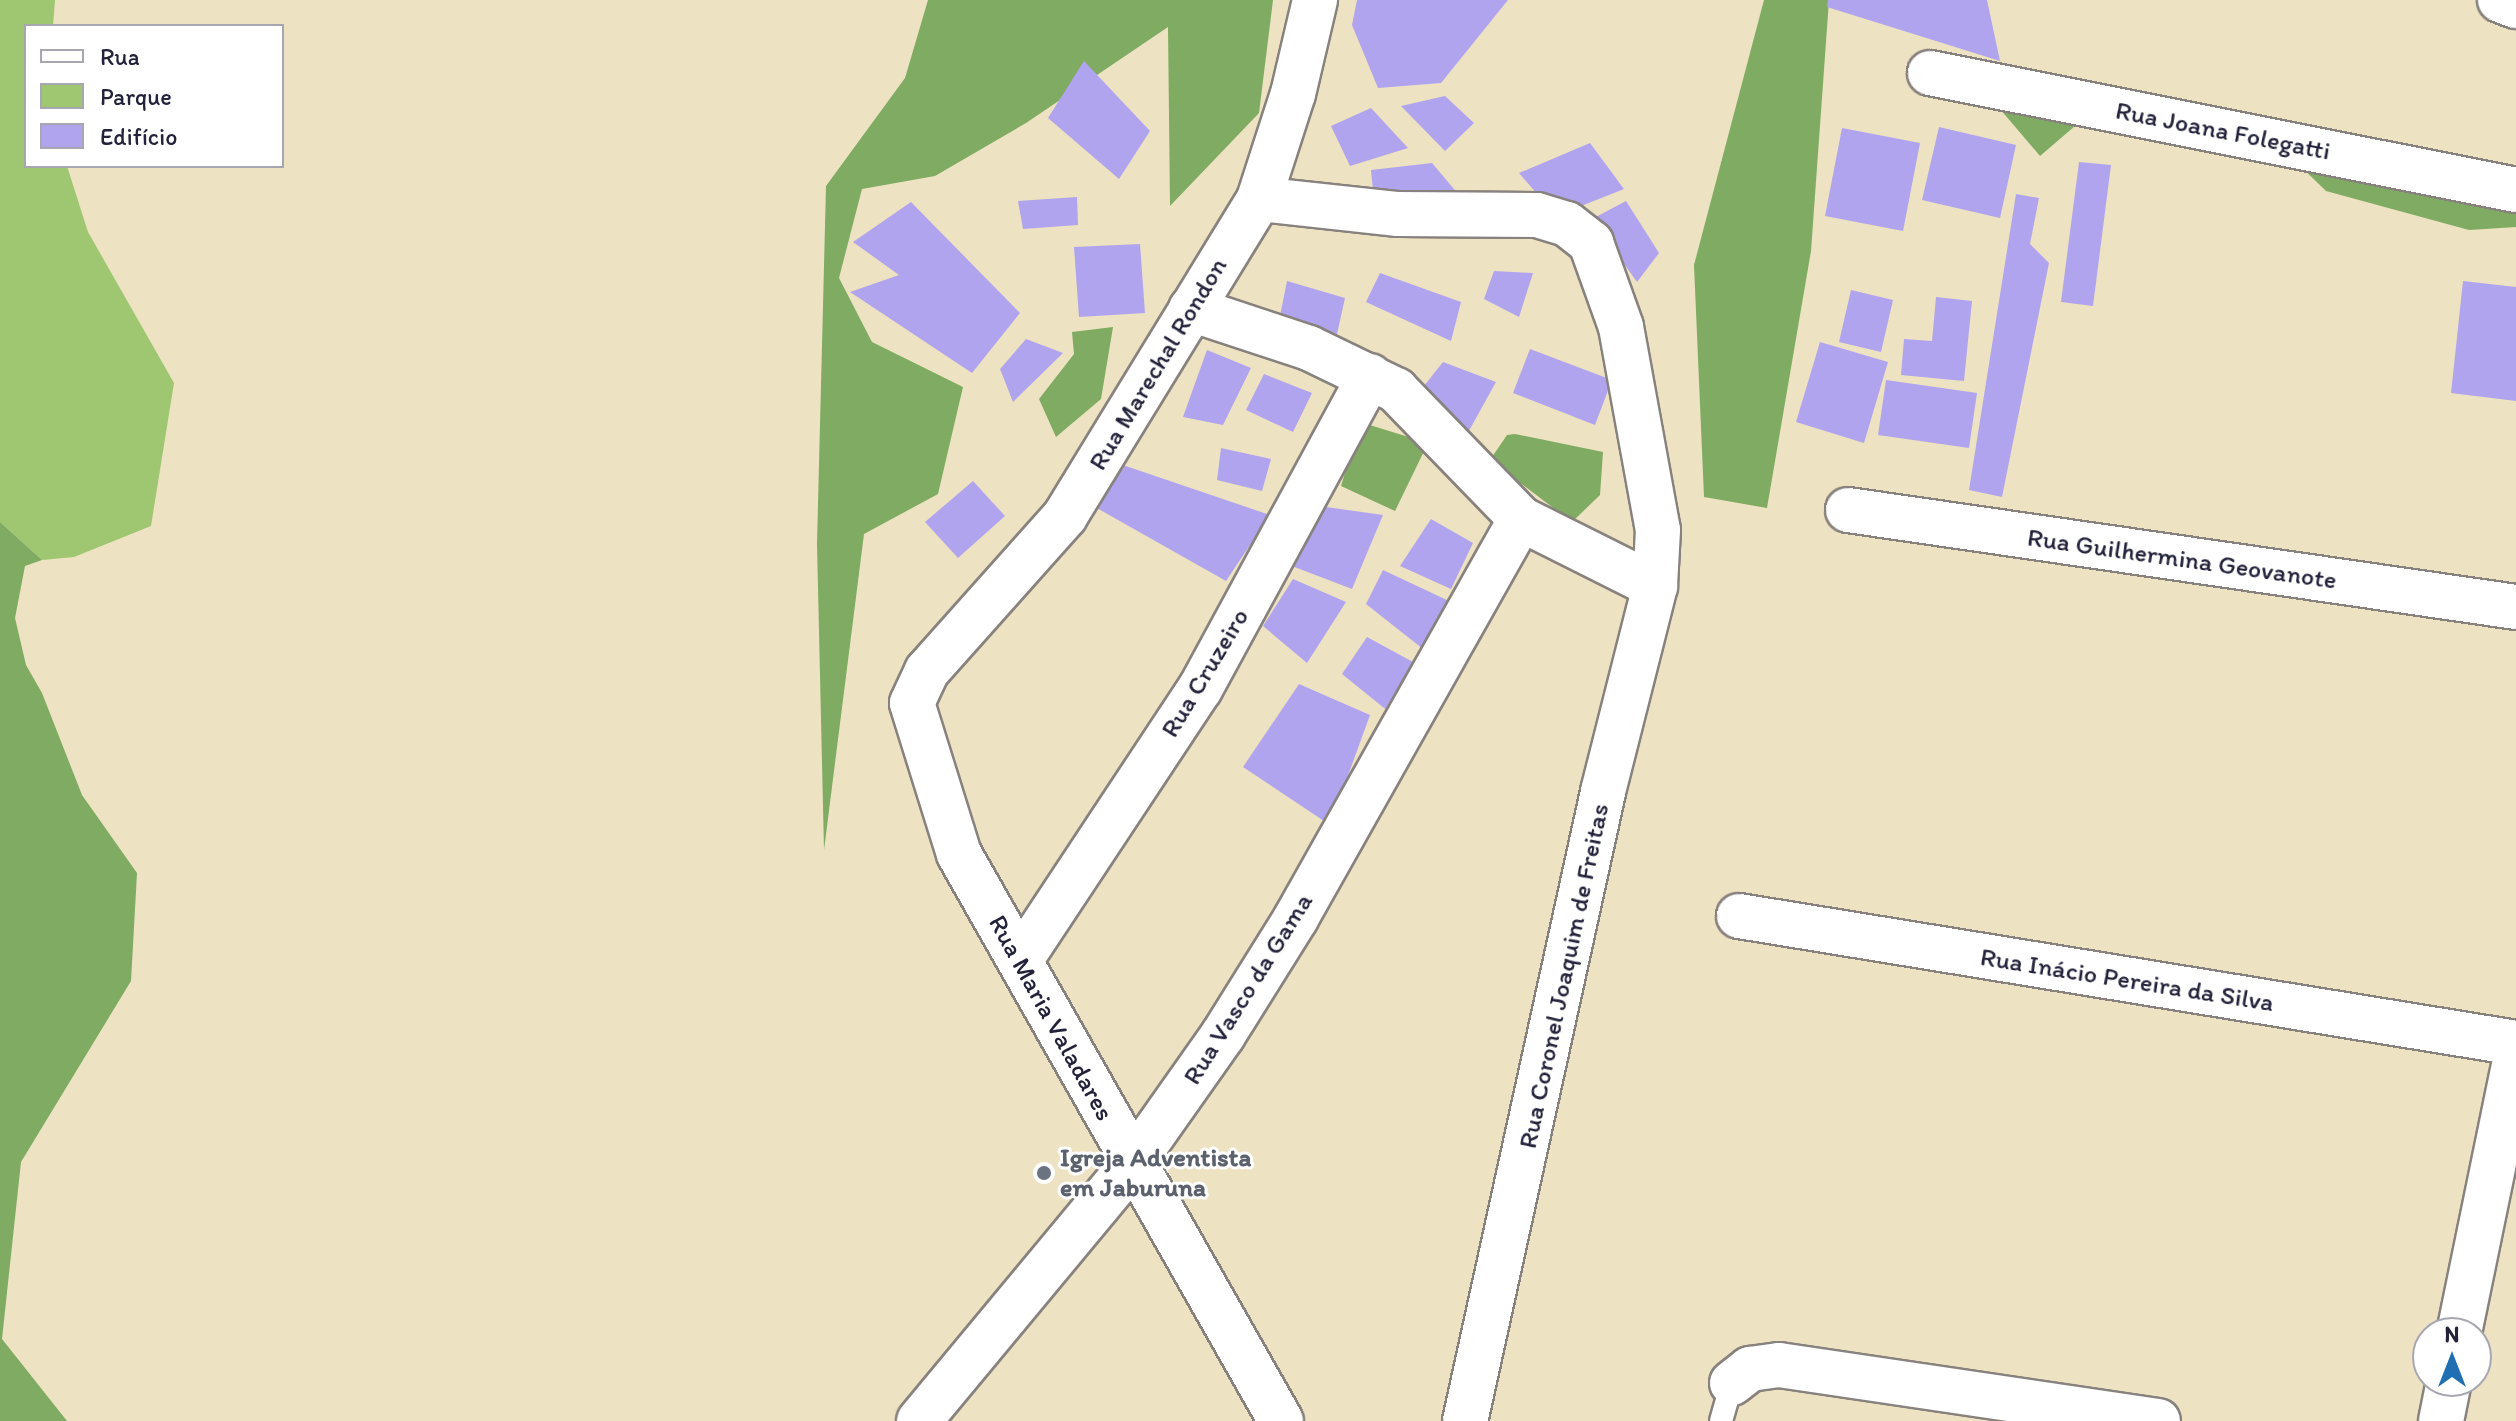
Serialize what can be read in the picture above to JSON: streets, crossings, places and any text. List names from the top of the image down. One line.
{"streets":{"street":["Rua Joana Folegatti","Rua Marechal Rondon","Rua Guilhermina Geovanote","Rua Cruzeiro","Rua Coronel Joaquim de Freitas","Rua Inácio Pereira da Silva","Rua Vasco da Gama","Rua Maria Valadares"]},"crossings":[["Rua Marechal Rondon","Rua Coronel Joaquim de Freitas"],["Rua Marechal Rondon","Rua Maria Valadares"],["Rua Cruzeiro","Rua Maria Valadares"],["Rua Vasco da Gama","Rua Maria Valadares"]],"places":["Igreja Adventista em Jaburuna"],"legend":["Rua","Parque","Edifício"],"north":"top"}
